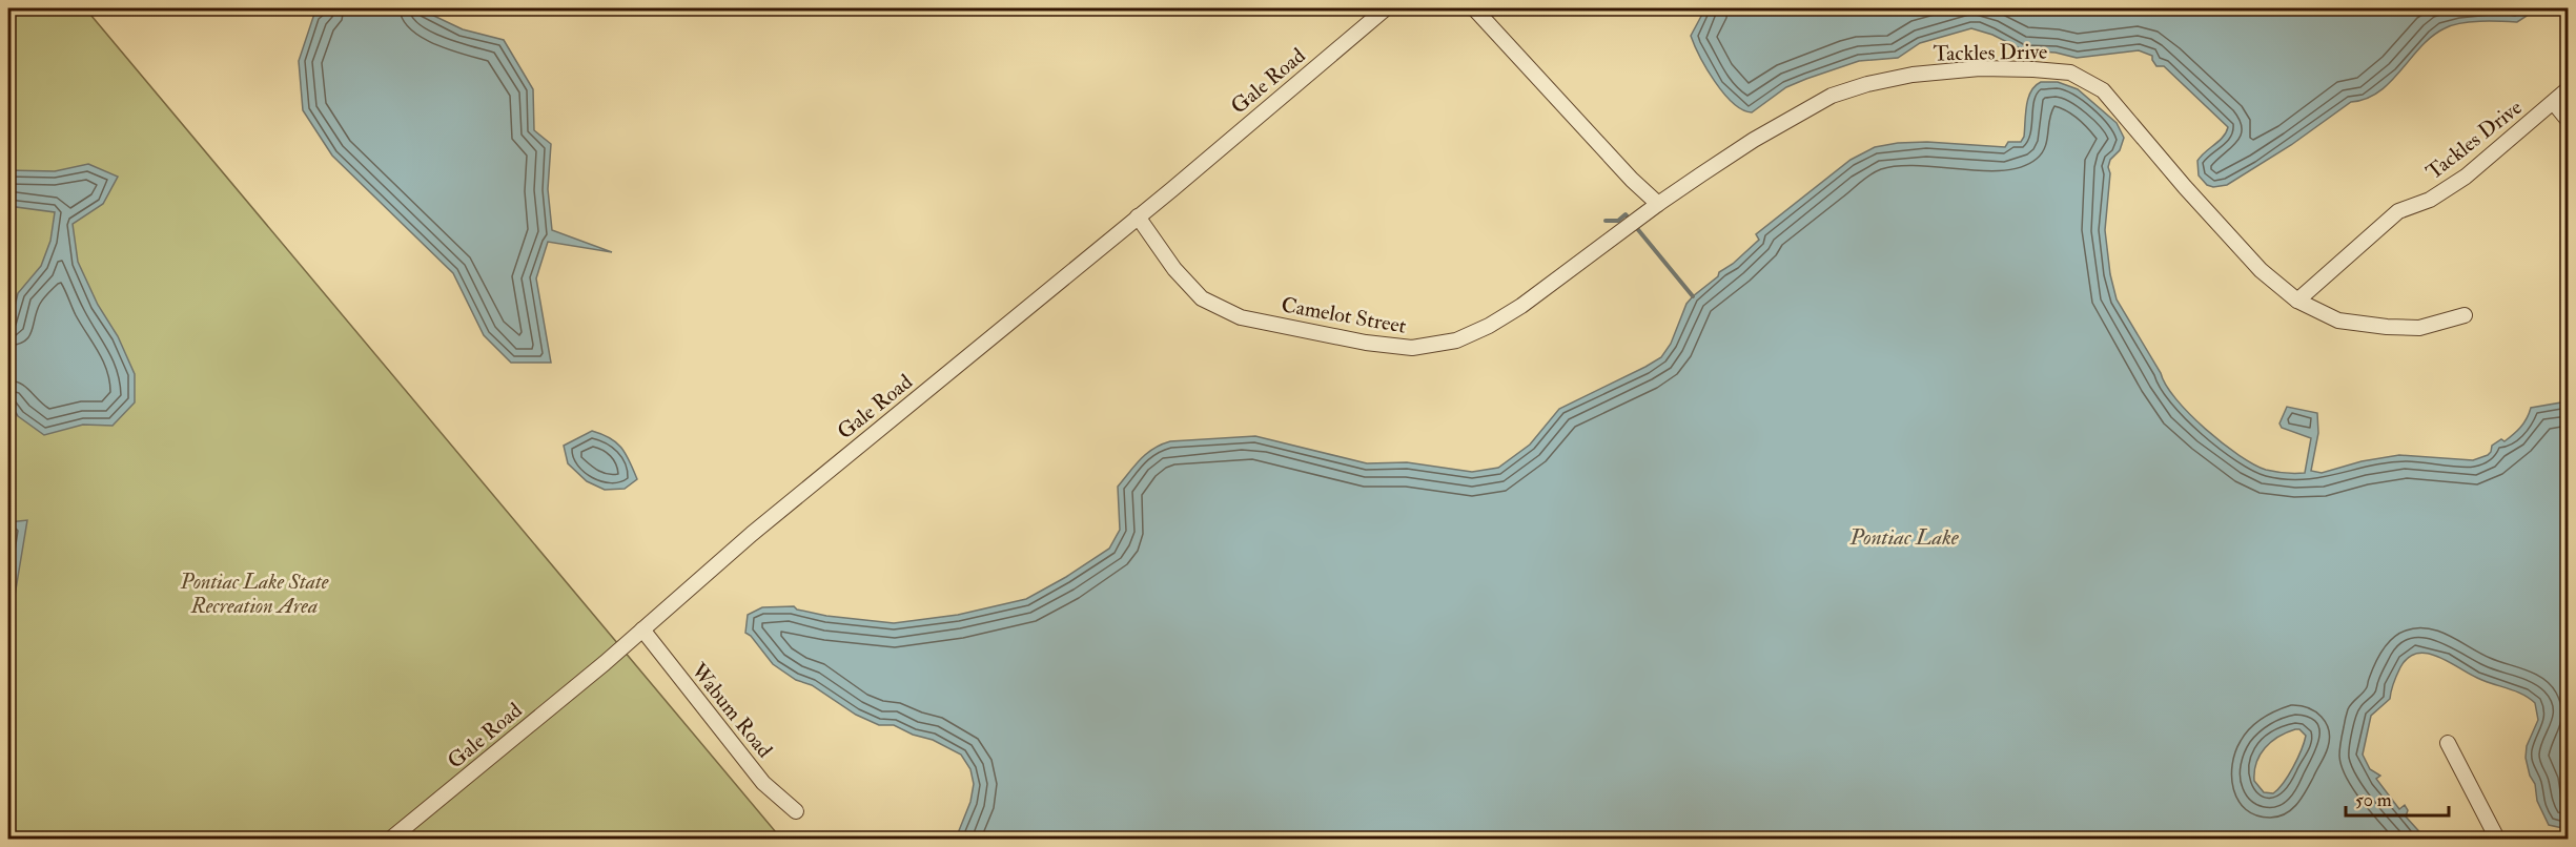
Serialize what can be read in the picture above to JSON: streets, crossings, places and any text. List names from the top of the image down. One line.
{"streets":{"street":["Tackles Drive","Gale Road","Camelot Street","Wabum Road"]},"crossings":[["Tackles Drive","Camelot Street"],["Gale Road","Camelot Street"],["Gale Road","Wabum Road"]],"water":["Pontiac Lake"],"parks":["Pontiac Lake State Recreation Area"],"scale_bar":"50 m"}
